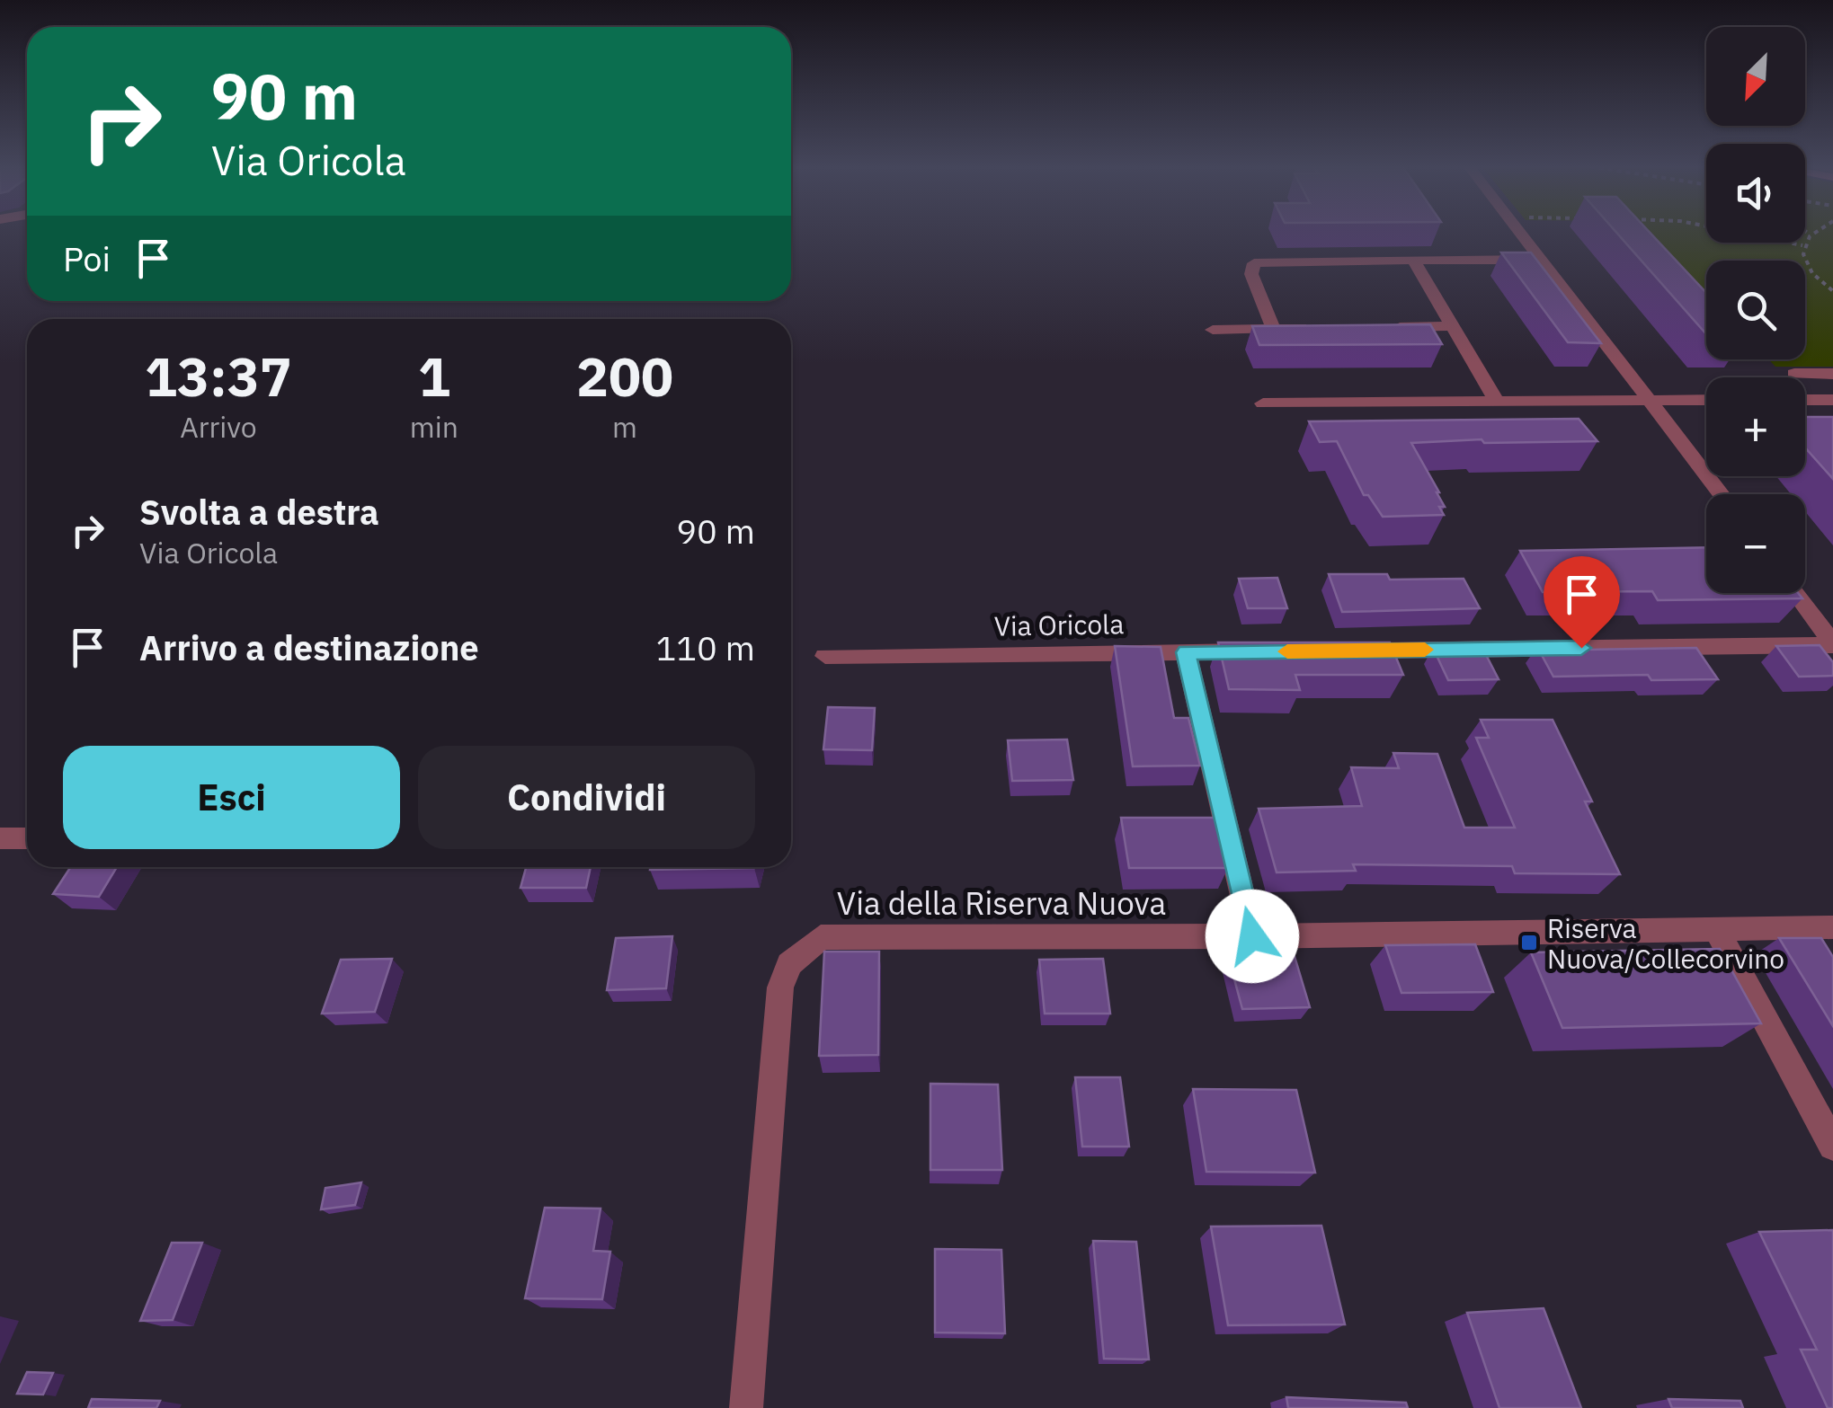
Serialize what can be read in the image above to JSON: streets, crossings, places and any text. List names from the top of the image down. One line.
{"streets":{"street":["Via Oricola","Via della Riserva Nuova"]},"places":{"transit":["Riserva Nuova/Collecorvino"]},"north":"bottom left","page":{"map_buttons":["+","−"],"turn":["90 m","Via Oricola"],"then":"Poi","eta":["13:37","Arrivo","1","min","200","m"],"list":[{"name":"Svolta a destra","note":"Via Oricola","value":"90 m"},{"name":"Arrivo a destinazione","value":"110 m"}],"buttons":["Esci","Condividi"]}}
